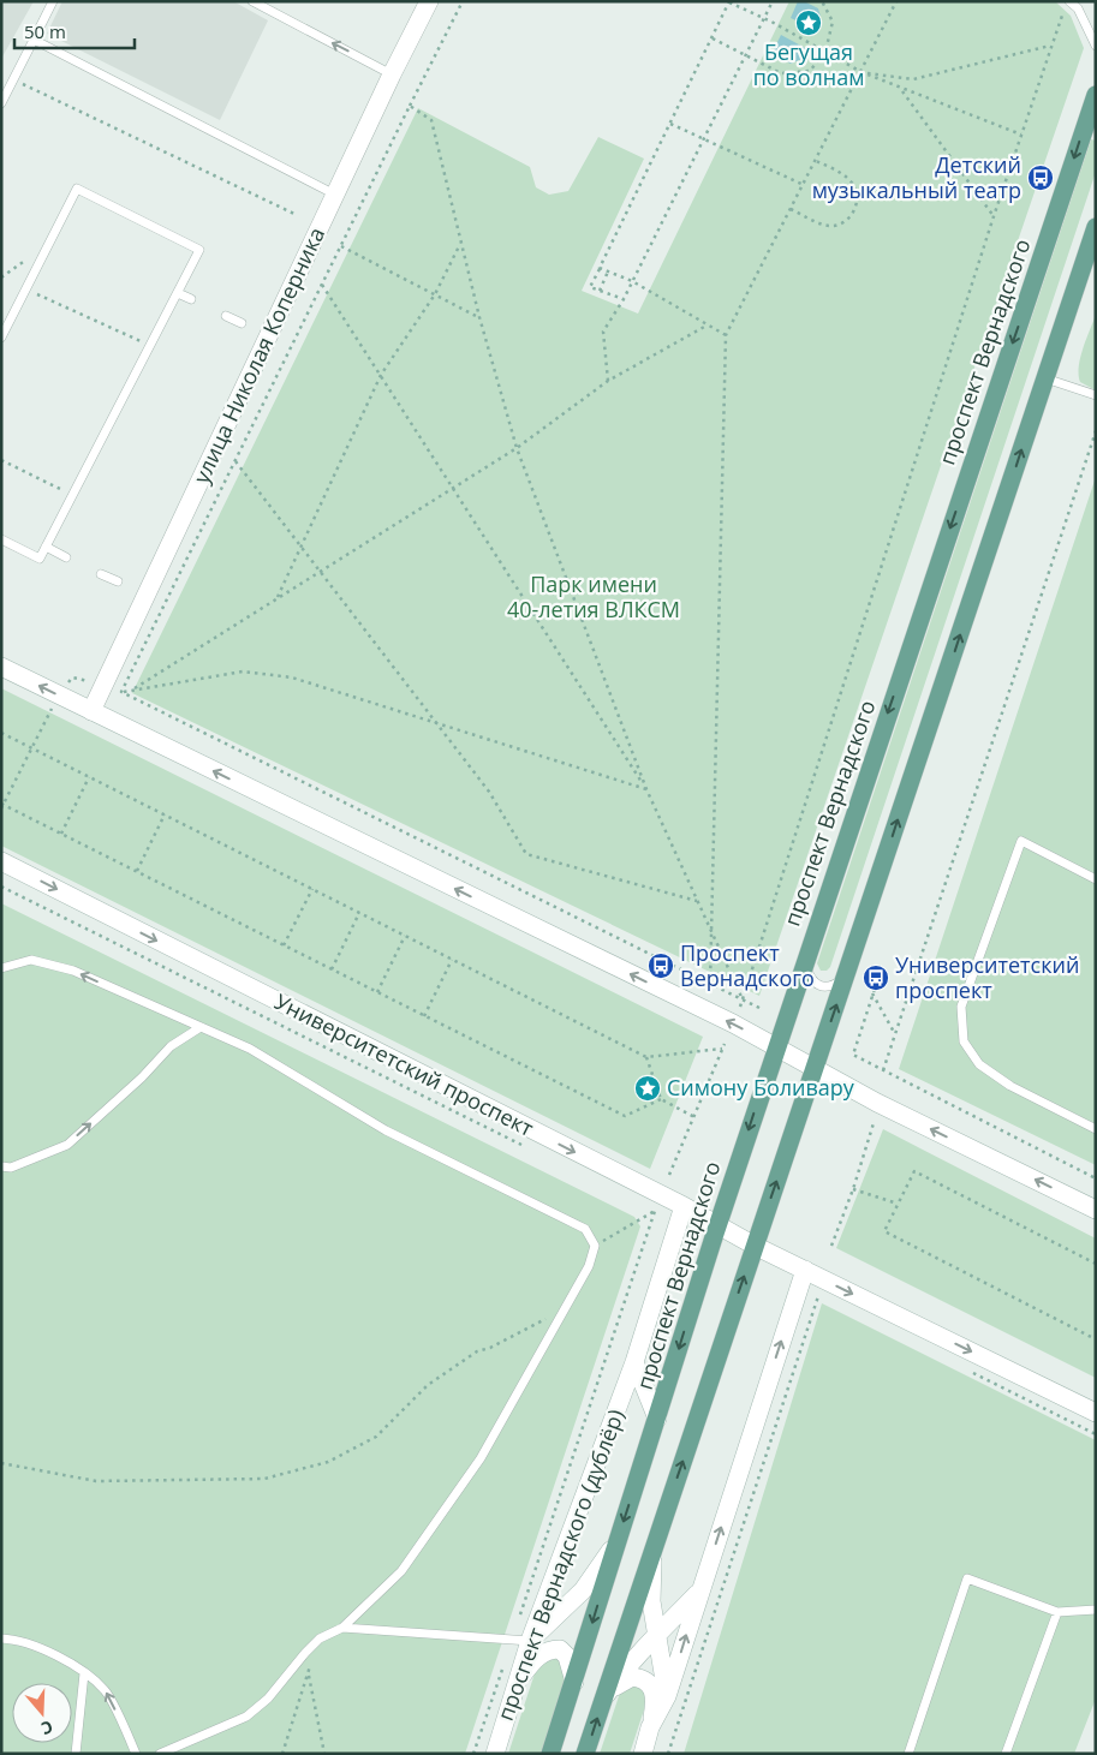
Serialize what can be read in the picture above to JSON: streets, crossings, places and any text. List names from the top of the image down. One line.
{"streets":{"main road":["проспект Вернадского","улица Николая Коперника","Университетский проспект","проспект Вернадского (дублёр)"]},"crossings":[["проспект Вернадского","Университетский проспект"],["Университетский проспект","проспект Вернадского (дублёр)"]],"one_way":["Университетский проспект"],"parks":["Парк имени 40-летия ВЛКСМ"],"places":{"place":["Бегущая по волнам","Симону Боливару"],"bus stop":["Детский музыкальный театр","Проспект Вернадского","Университетский проспект"]},"scale_bar":"50 m","north":"bottom"}
